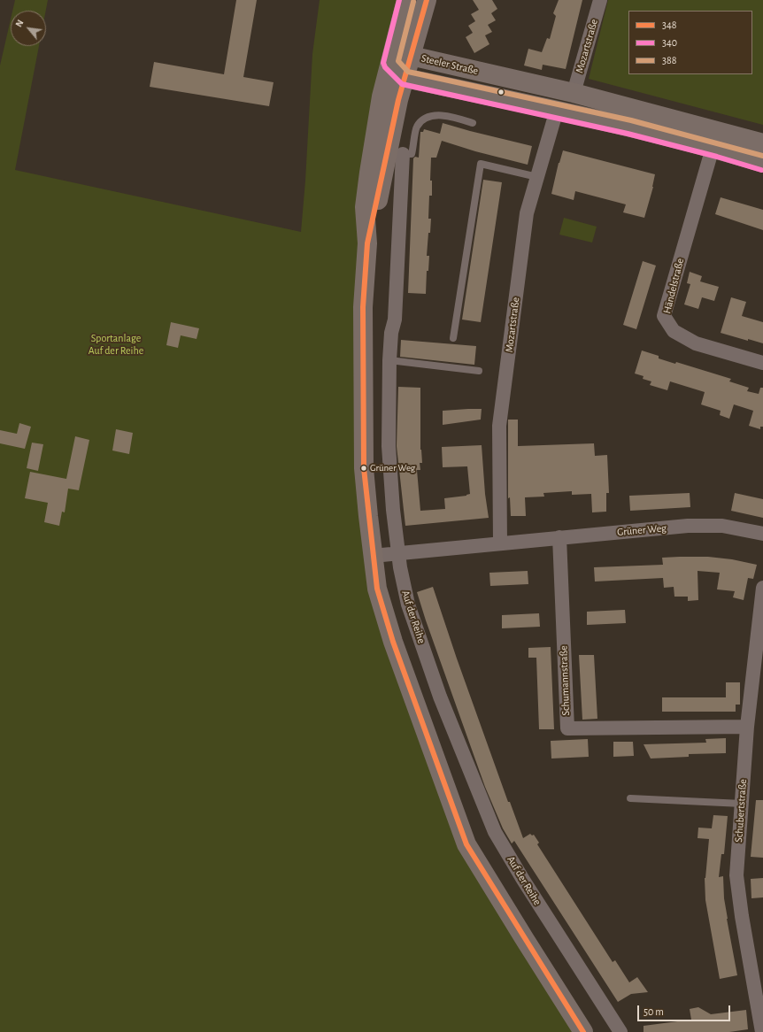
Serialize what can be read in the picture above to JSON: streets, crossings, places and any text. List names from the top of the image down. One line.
{"streets":{"main road":["Steeler Straße"],"street":["Mozartstraße","Händelstraße","Grüner Weg","Auf der Reihe","Schumannstraße","Schubertstraße"]},"crossings":[["Mozartstraße","Steeler Straße"],["Mozartstraße","Grüner Weg"],["Steeler Straße","Händelstraße"],["Grüner Weg","Auf der Reihe"],["Grüner Weg","Schumannstraße"],["Schumannstraße","Schubertstraße"]],"parks":["Sportanlage Auf der Reihe"],"places":["Grüner Weg"],"lines":["transit line 348","transit line 340","transit line 388"],"legend":["348","340","388"],"scale_bar":"50 m","north":"top left"}
